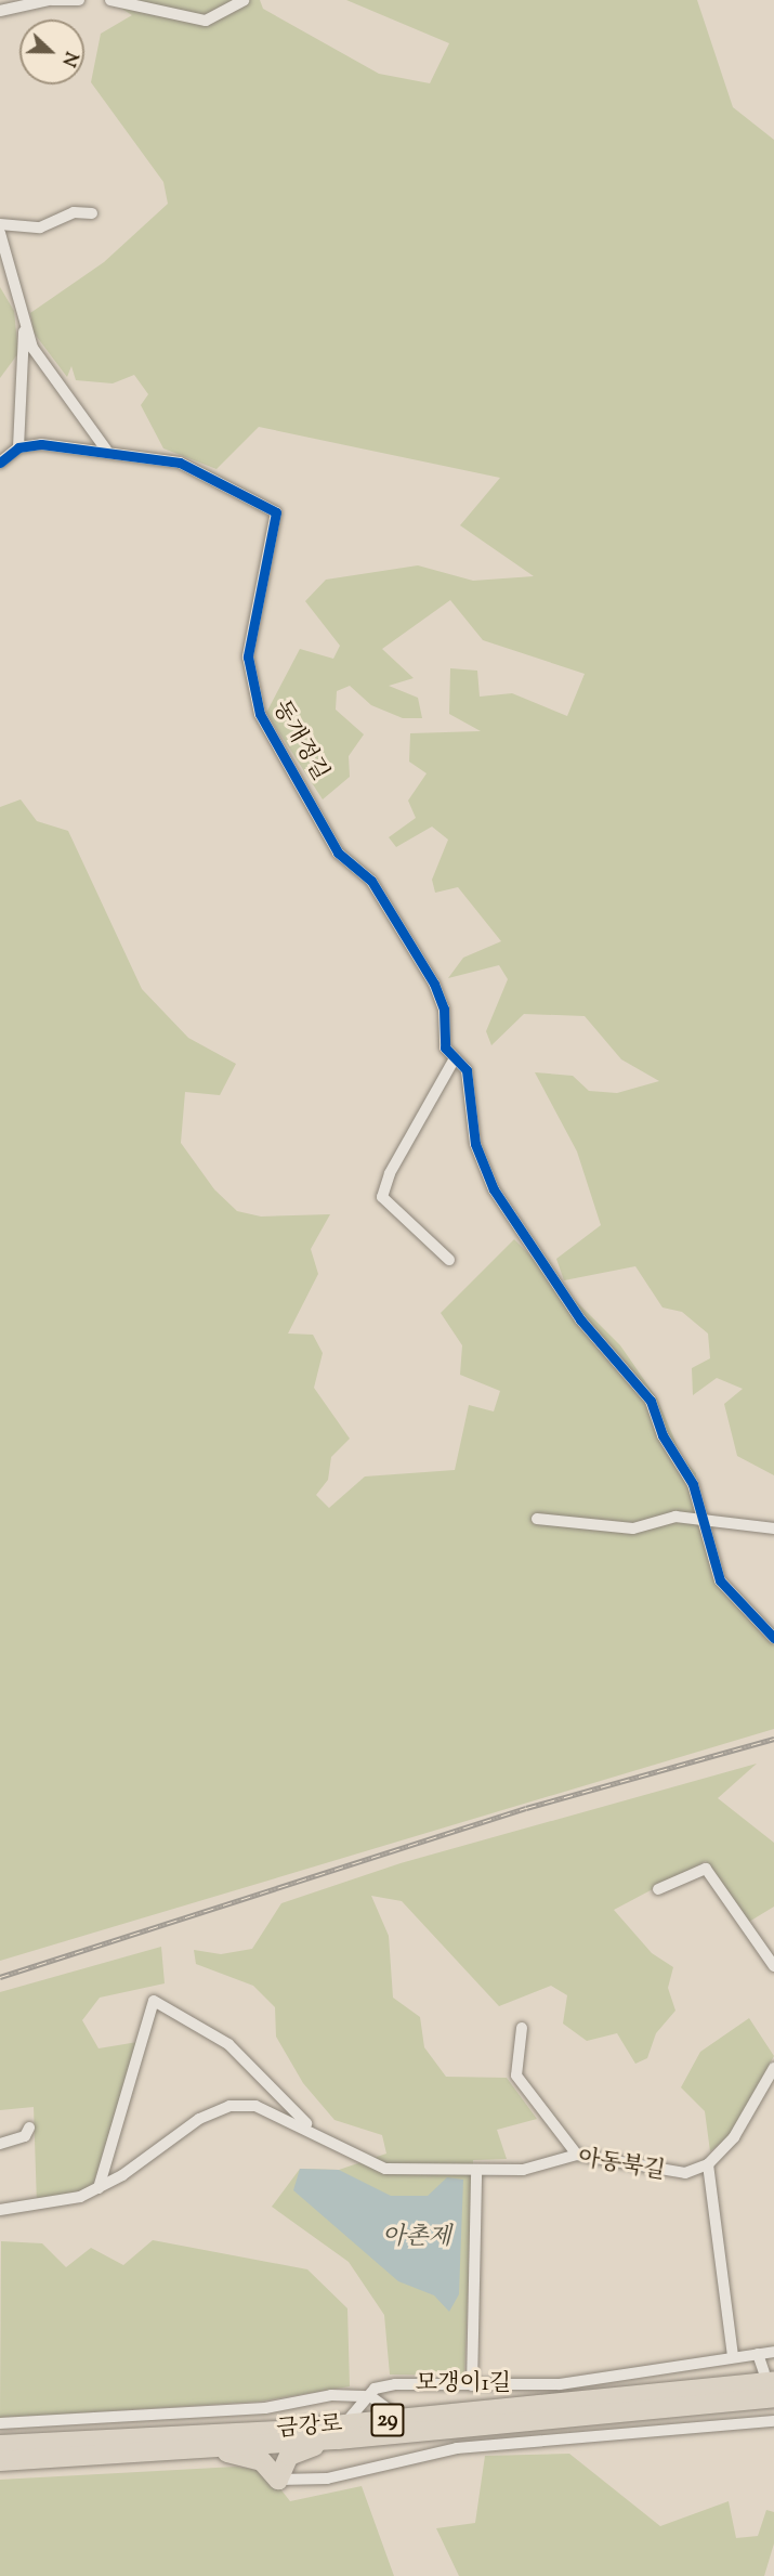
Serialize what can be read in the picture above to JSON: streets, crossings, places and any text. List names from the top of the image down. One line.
{"streets":{"highway":["29","금강로"],"street":["동개정길","아동북길","모갱이1길"]},"water":["아촌제"],"north":"right"}
